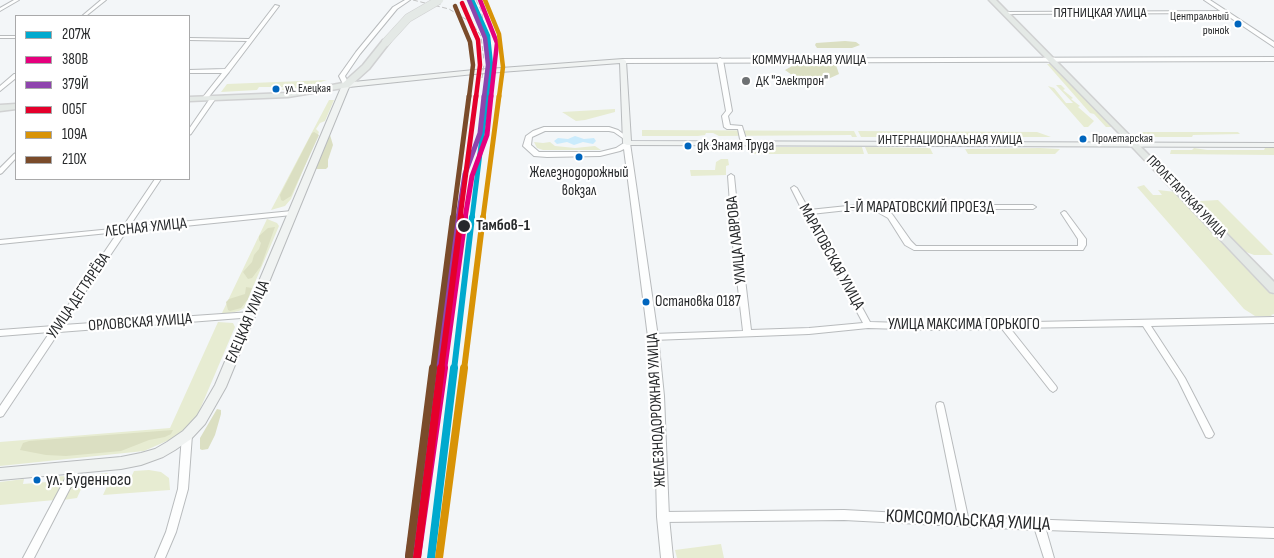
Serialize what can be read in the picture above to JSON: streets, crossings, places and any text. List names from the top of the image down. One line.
{"streets":{"main road":["КОММУНАЛЬНАЯ УЛИЦА","ИНТЕРНАЦИОНАЛЬНАЯ УЛИЦА","ПРОЛЕТАРСКАЯ УЛИЦА","ЕЛЕЦКАЯ УЛИЦА","ЖЕЛЕЗНОДОРОЖНАЯ УЛИЦА"],"street":["ПЯТНИЦКАЯ УЛИЦА","1-Й МАРАТОВСКИЙ ПРОЕЗД","ЛЕСНАЯ УЛИЦА","УЛИЦА ЛАВРОВА","МАРАТОВСКАЯ УЛИЦА","УЛИЦА ДЕГТЯРЁВА","ОРЛОВСКАЯ УЛИЦА","УЛИЦА МАКСИМА ГОРЬКОГО","КОМСОМОЛЬСКАЯ УЛИЦА"]},"crossings":[["ПЯТНИЦКАЯ УЛИЦА","ПРОЛЕТАРСКАЯ УЛИЦА"],["КОММУНАЛЬНАЯ УЛИЦА","ПРОЛЕТАРСКАЯ УЛИЦА"],["КОММУНАЛЬНАЯ УЛИЦА","ЕЛЕЦКАЯ УЛИЦА"],["КОММУНАЛЬНАЯ УЛИЦА","ЖЕЛЕЗНОДОРОЖНАЯ УЛИЦА"],["ИНТЕРНАЦИОНАЛЬНАЯ УЛИЦА","ПРОЛЕТАРСКАЯ УЛИЦА"],["ИНТЕРНАЦИОНАЛЬНАЯ УЛИЦА","ЖЕЛЕЗНОДОРОЖНАЯ УЛИЦА"],["1-Й МАРАТОВСКИЙ ПРОЕЗД","МАРАТОВСКАЯ УЛИЦА"],["ЛЕСНАЯ УЛИЦА","УЛИЦА ДЕГТЯРЁВА"],["ЛЕСНАЯ УЛИЦА","ЕЛЕЦКАЯ УЛИЦА"],["УЛИЦА ЛАВРОВА","УЛИЦА МАКСИМА ГОРЬКОГО"],["МАРАТОВСКАЯ УЛИЦА","УЛИЦА МАКСИМА ГОРЬКОГО"],["УЛИЦА ДЕГТЯРЁВА","ОРЛОВСКАЯ УЛИЦА"],["ЕЛЕЦКАЯ УЛИЦА","ОРЛОВСКАЯ УЛИЦА"],["УЛИЦА МАКСИМА ГОРЬКОГО","ЖЕЛЕЗНОДОРОЖНАЯ УЛИЦА"],["ЖЕЛЕЗНОДОРОЖНАЯ УЛИЦА","КОМСОМОЛЬСКАЯ УЛИЦА"]],"places":["Центральный рынок","ДК \"Электрон\"","ул. Елецкая","Пролетарская","дк Знамя Труда","Железнодорожный вокзал","Тамбов-1","Остановка 0187","ул. Буденного"],"lines":["transit line 207Ж","transit line 380В","transit line 379Й","transit line 109А","transit line 005Г","transit line 210Х"],"legend":["207Ж","380В","379Й","005Г","109А","210Х"]}
